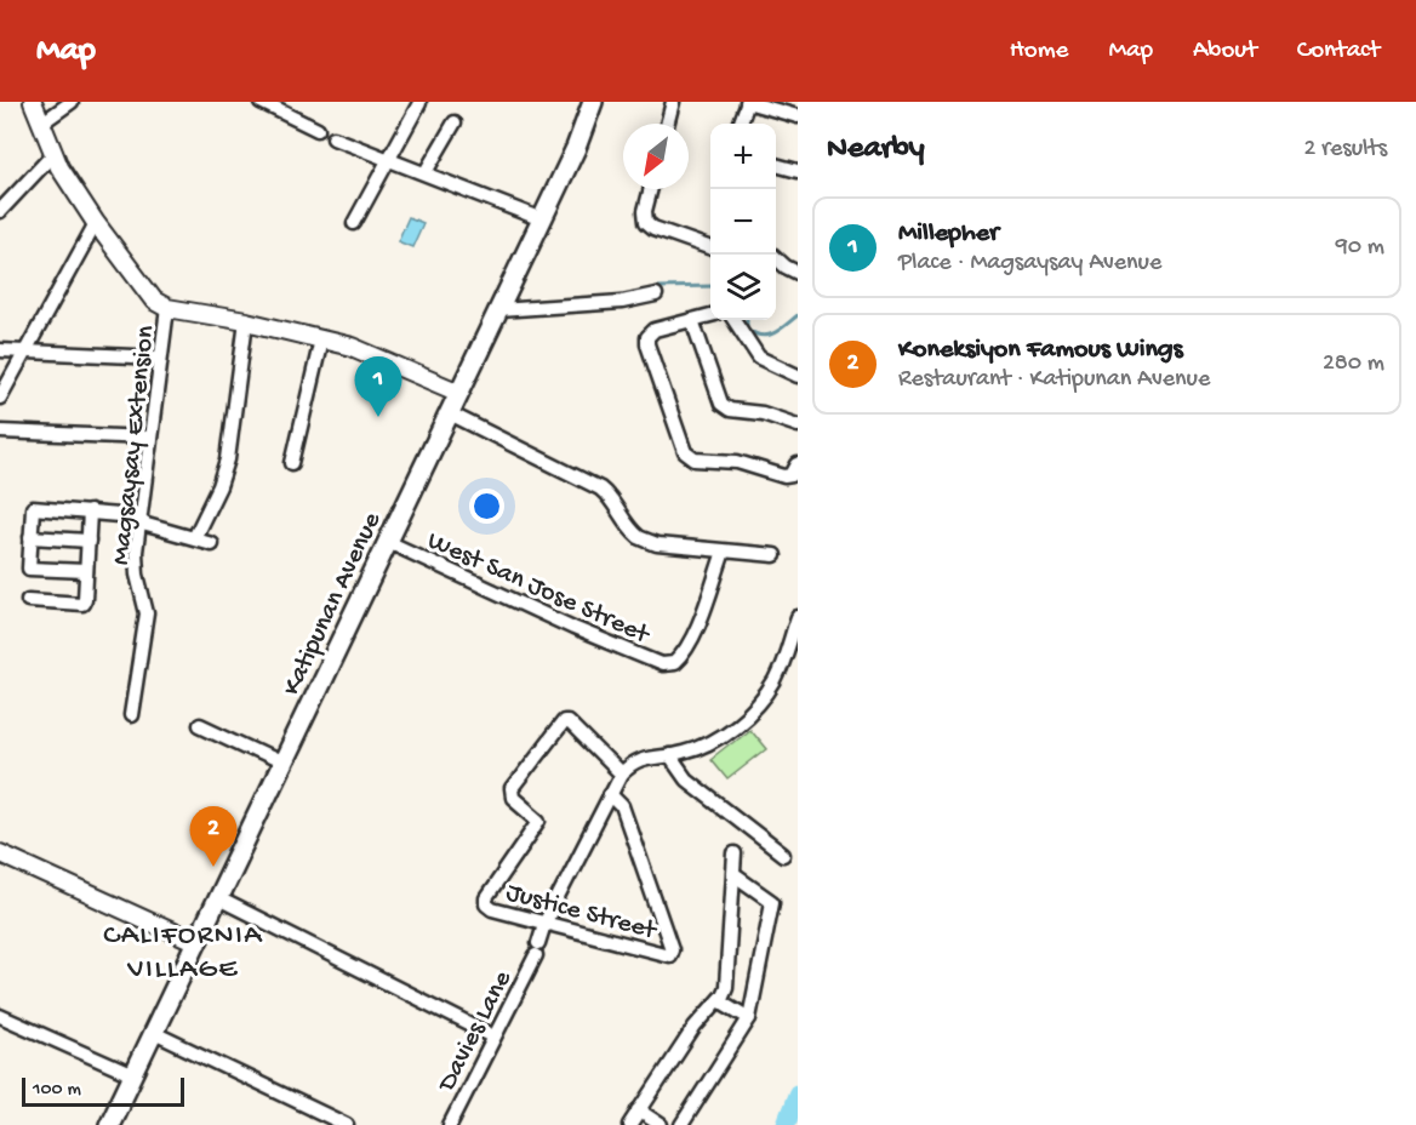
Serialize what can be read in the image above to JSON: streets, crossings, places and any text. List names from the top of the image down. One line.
{"streets":{"main road":["Katipunan Avenue"],"street":["Magsaysay Extension","West San Jose Street","Justice Street","Davies Lane"]},"crossings":[["West San Jose Street","Katipunan Avenue"],["Justice Street","Davies Lane"]],"districts":["CALIFORNIA VILLAGE"],"scale_bar":"100 m","north":"bottom left","page":{"header":"Map","nav":["Home","Map","About","Contact"],"heading":["Nearby","2 results"],"map_buttons":["+","−"],"list":[{"mark":"1","name":"Millepher","note":"Place · Magsaysay Avenue","value":"90 m"},{"mark":"2","name":"Koneksiyon Famous Wings","note":"Restaurant · Katipunan Avenue","value":"280 m"}],"pins":["1","2"],"scale":"100 m"}}
